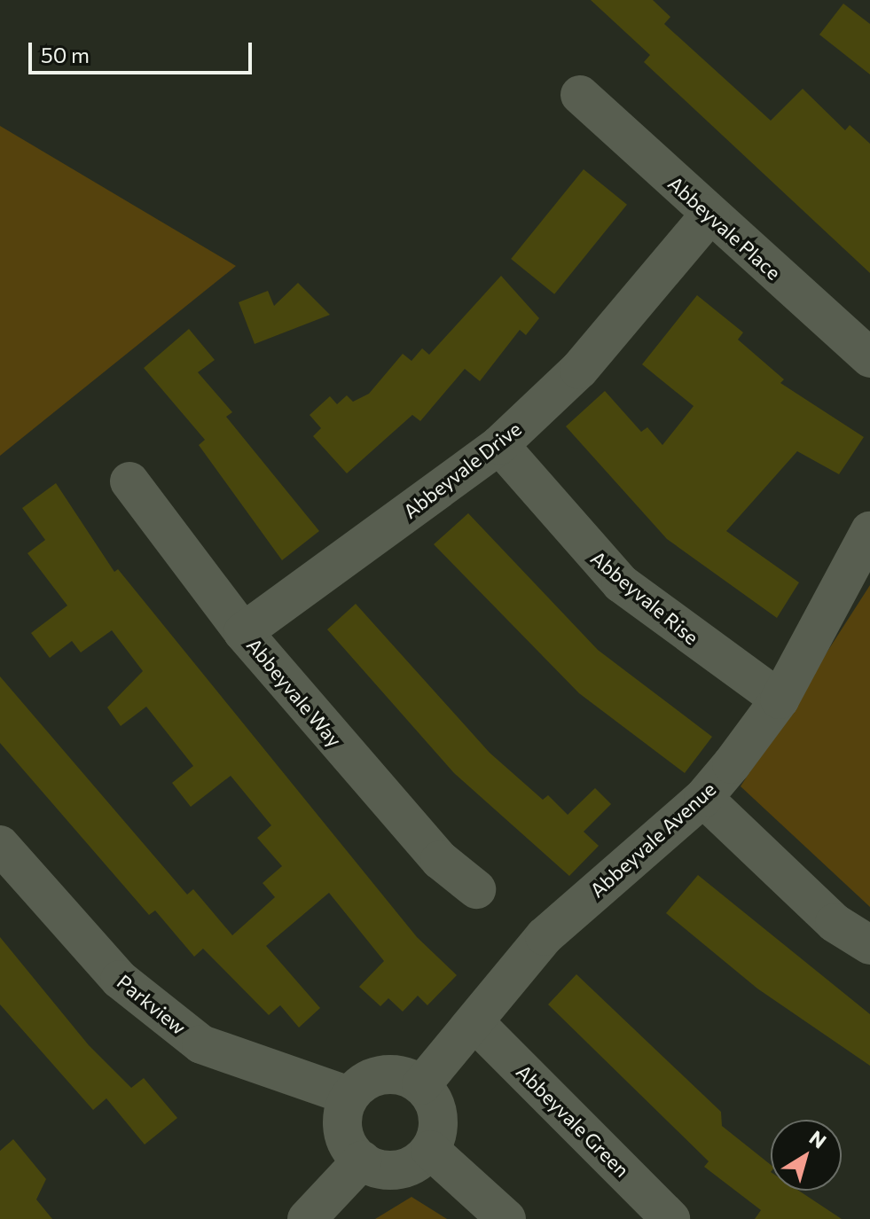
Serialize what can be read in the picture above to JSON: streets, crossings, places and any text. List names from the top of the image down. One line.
{"streets":{"street":["Abbeyvale Place","Abbeyvale Drive","Abbeyvale Rise","Abbeyvale Way","Abbeyvale Avenue","Parkview","Abbeyvale Green"]},"crossings":[["Abbeyvale Place","Abbeyvale Drive"],["Abbeyvale Drive","Abbeyvale Rise"],["Abbeyvale Drive","Abbeyvale Way"],["Abbeyvale Rise","Abbeyvale Avenue"],["Abbeyvale Avenue","Parkview"],["Abbeyvale Avenue","Abbeyvale Green"]],"scale_bar":"50 m","north":"top right"}
